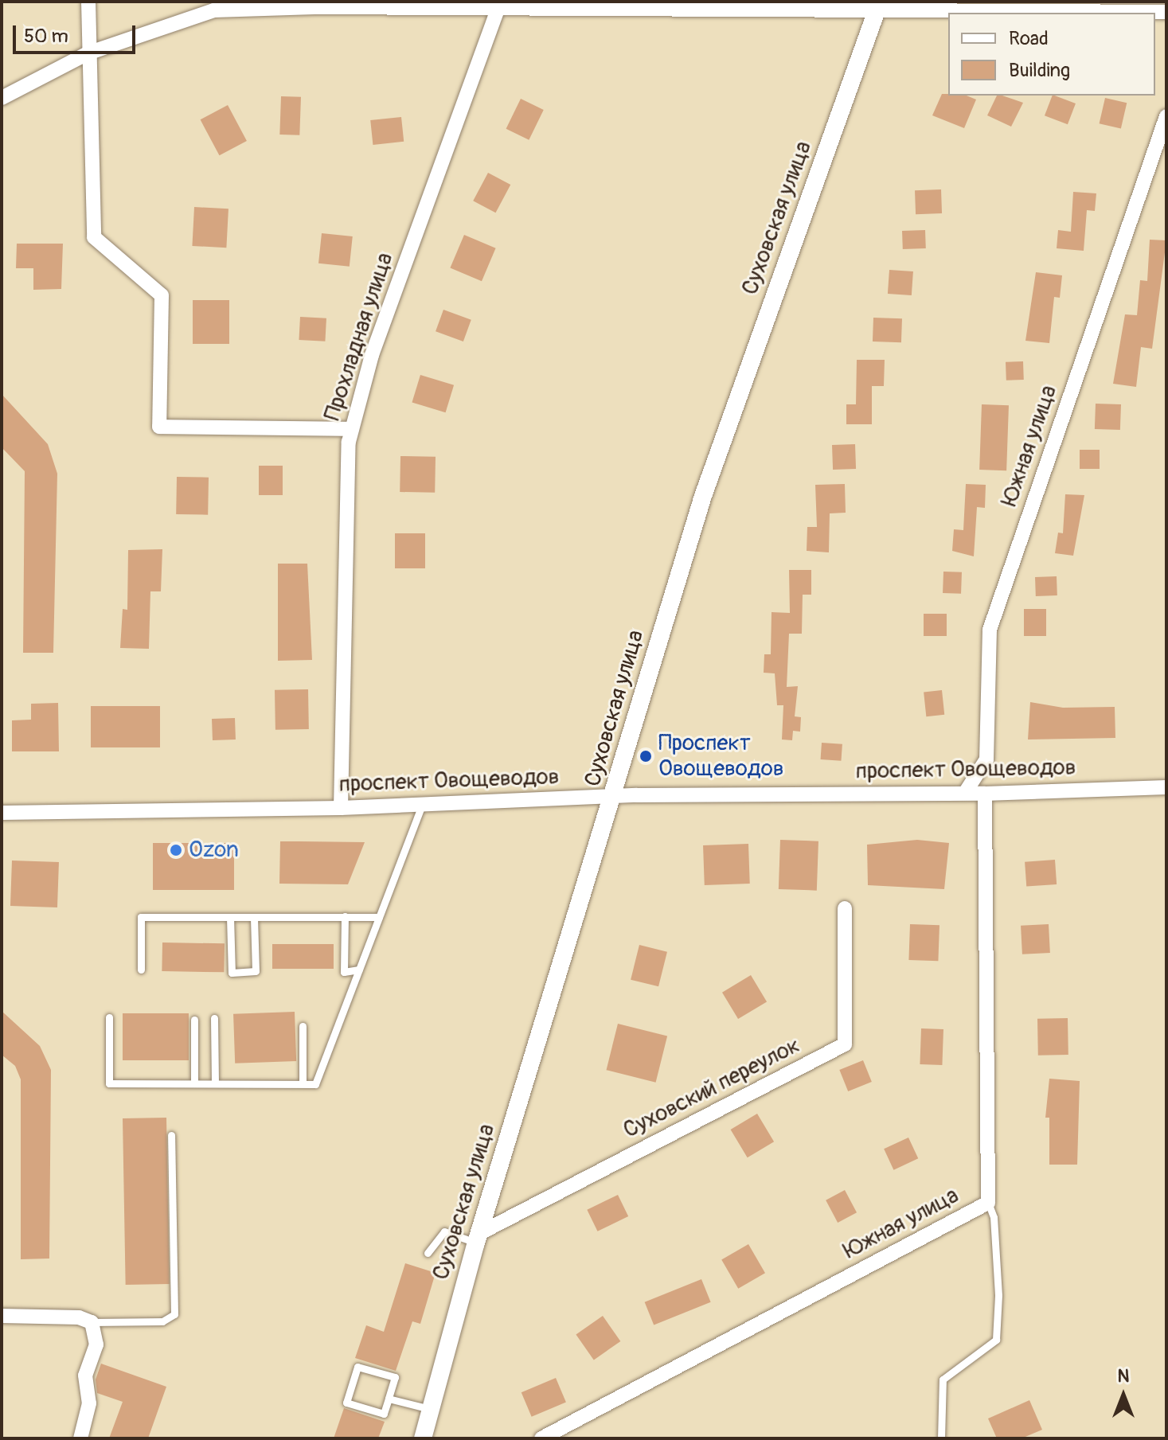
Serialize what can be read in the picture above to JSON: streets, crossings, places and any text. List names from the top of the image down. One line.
{"streets":{"street":["Суховская улица","Прохладная улица","Южная улица","проспект Овощеводов","Суховский переулок"]},"crossings":[["Суховская улица","проспект Овощеводов"],["Суховская улица","Суховский переулок"],["Прохладная улица","проспект Овощеводов"],["Южная улица","проспект Овощеводов"]],"places":["Проспект Овощеводов","Ozon"],"legend":["Road","Building"],"scale_bar":"50 m","north":"top"}
